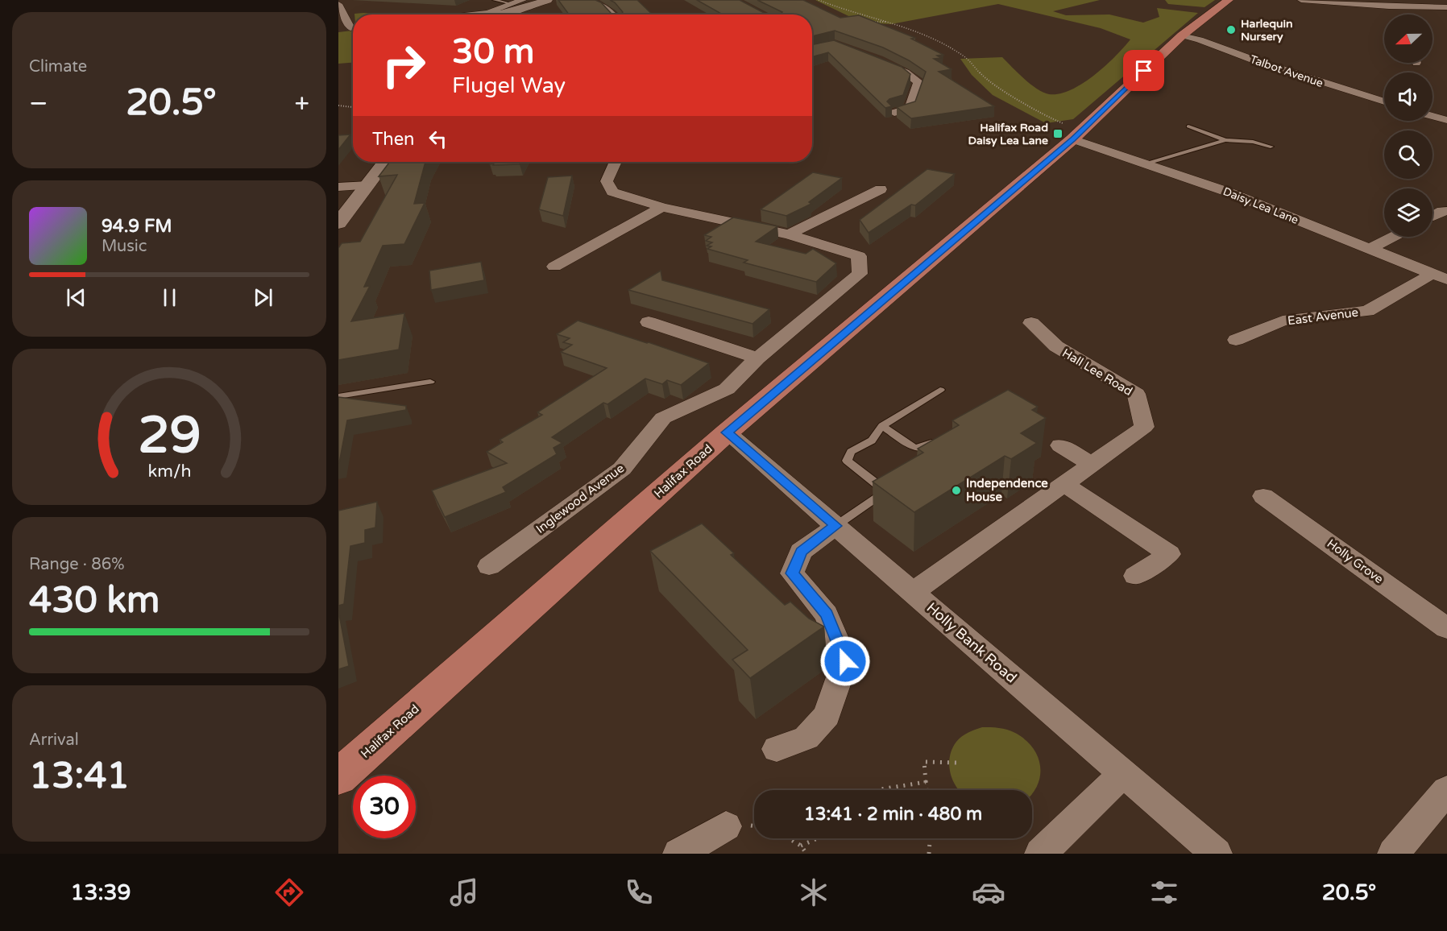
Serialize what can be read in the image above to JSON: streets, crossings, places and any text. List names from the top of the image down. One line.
{"streets":{"highway":["Halifax Road"],"street":["Talbot Avenue","Daisy Lea Lane","East Avenue","Hall Lee Road","Inglewood Avenue","Holly Grove","Holly Bank Road"]},"crossings":[["Talbot Avenue","Halifax Road"],["Daisy Lea Lane","East Avenue"],["Daisy Lea Lane","Halifax Road"],["Hall Lee Road","Holly Bank Road"],["Halifax Road","Holly Bank Road"]],"places":{"other":["Harlequin Nursery","Independence House"],"transit":["Halifax Road Daisy Lea Lane"]},"north":"left","page":{"tile":["Climate",["Range · 86%","430 km"],["Arrival","13:41"]],"turn":["30 m","Flugel Way"],"heat":["−","20.5°","+"],"then":"Then","song":["94.9 FM","Music"],"limit":"30","trip":"13:41 · 2 min · 480 m","tabs":["13:39","20.5°"],"gauge":["29","km/h"]}}
